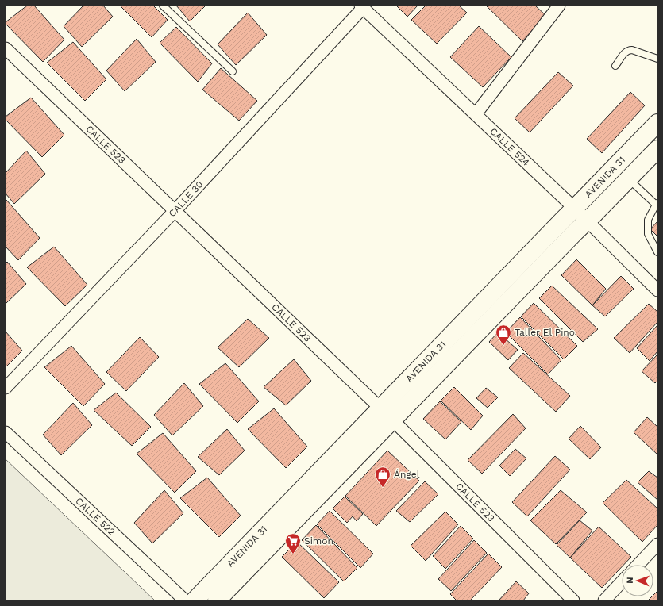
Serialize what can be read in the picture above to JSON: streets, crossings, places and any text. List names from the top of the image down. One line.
{"streets":{"main road":["AVENIDA 31"],"street":["CALLE 523","CALLE 524","CALLE 30","CALLE 522"]},"crossings":[["CALLE 523","AVENIDA 31"],["CALLE 523","CALLE 30"],["CALLE 524","AVENIDA 31"],["CALLE 524","CALLE 30"]],"places":{"shop":["Taller El Pino","Ángel"],"supermarket":["Simon"]},"north":"left"}
